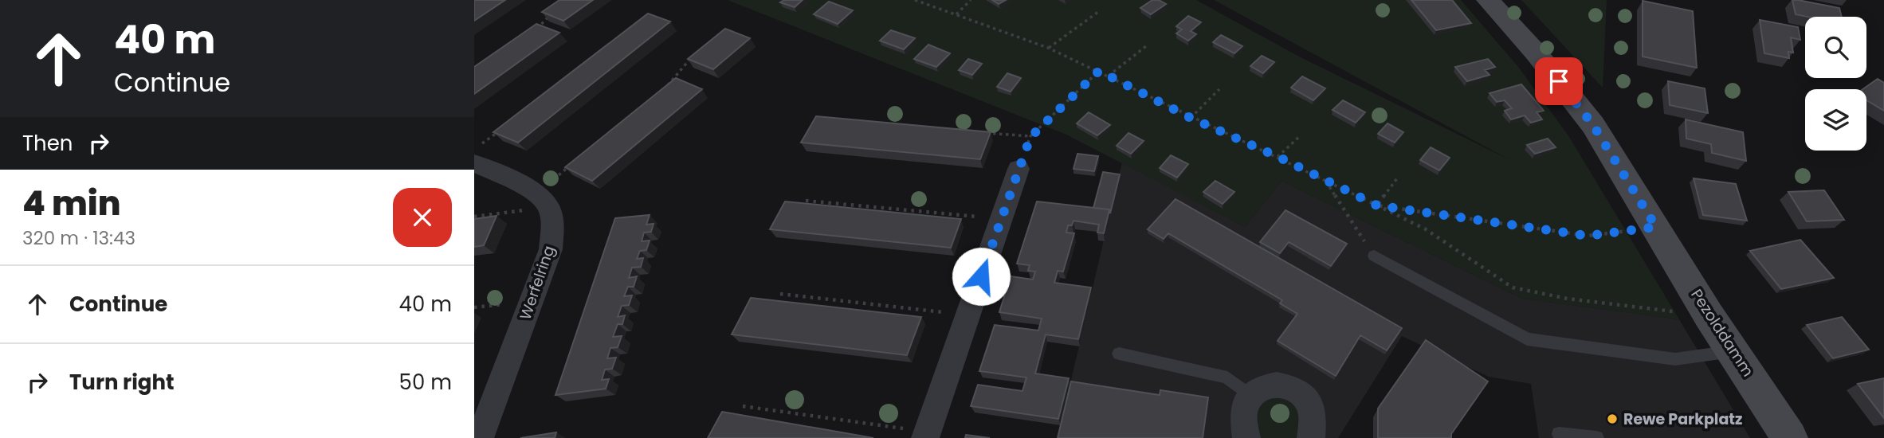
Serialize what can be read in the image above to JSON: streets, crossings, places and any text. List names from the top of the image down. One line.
{"streets":{"street":["Werfelring","Pezolddamm"]},"places":["Rewe Parkplatz"],"page":{"turn":["40 m","Continue"],"then":"Then","heading":["4 min","320 m · 13:43"],"list":[{"name":"Continue","value":"40 m"},{"name":"Turn right","value":"50 m"}]}}
